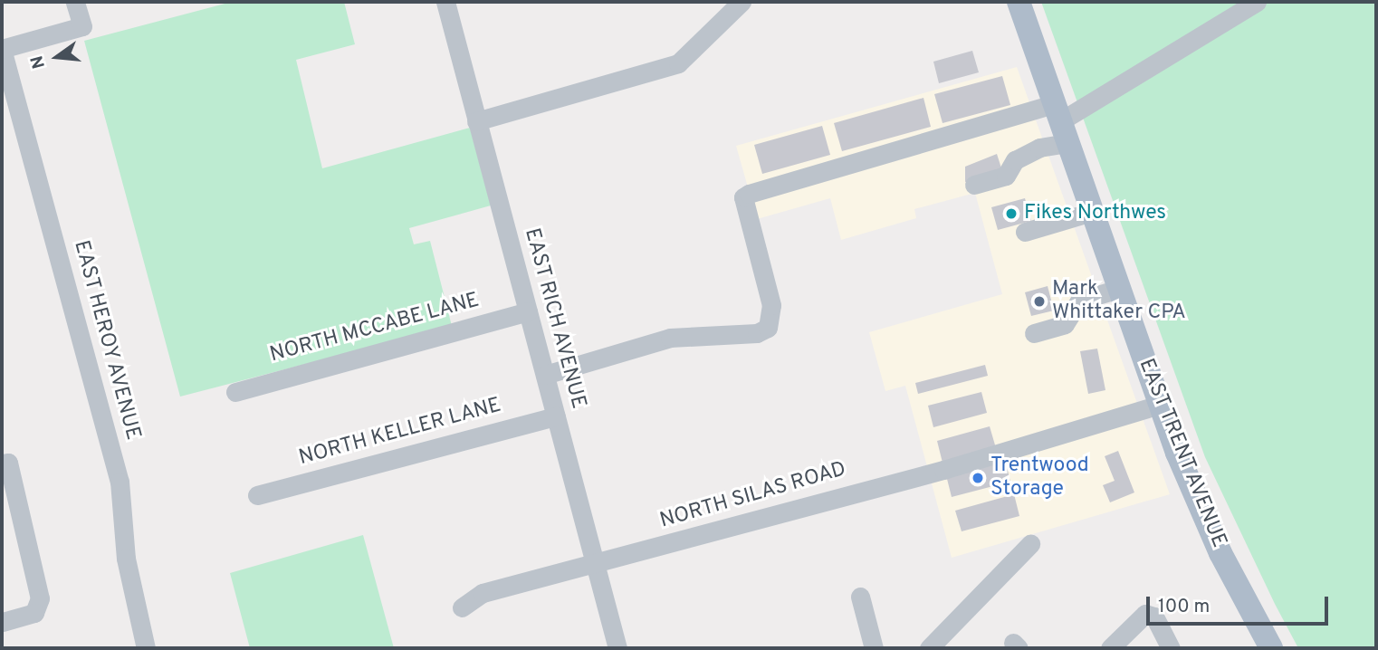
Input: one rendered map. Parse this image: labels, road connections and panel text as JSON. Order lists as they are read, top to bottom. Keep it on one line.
{"streets":{"main road":["EAST TRENT AVENUE"],"street":["EAST RICH AVENUE","NORTH MCCABE LANE","EAST HEROY AVENUE","NORTH KELLER LANE","NORTH SILAS ROAD"]},"crossings":[["EAST RICH AVENUE","NORTH MCCABE LANE"],["EAST RICH AVENUE","NORTH KELLER LANE"],["EAST RICH AVENUE","NORTH SILAS ROAD"],["EAST TRENT AVENUE","NORTH SILAS ROAD"]],"places":["Fikes Northwes","Mark Whittaker CPA","Trentwood Storage"],"scale_bar":"100 m","north":"left"}
